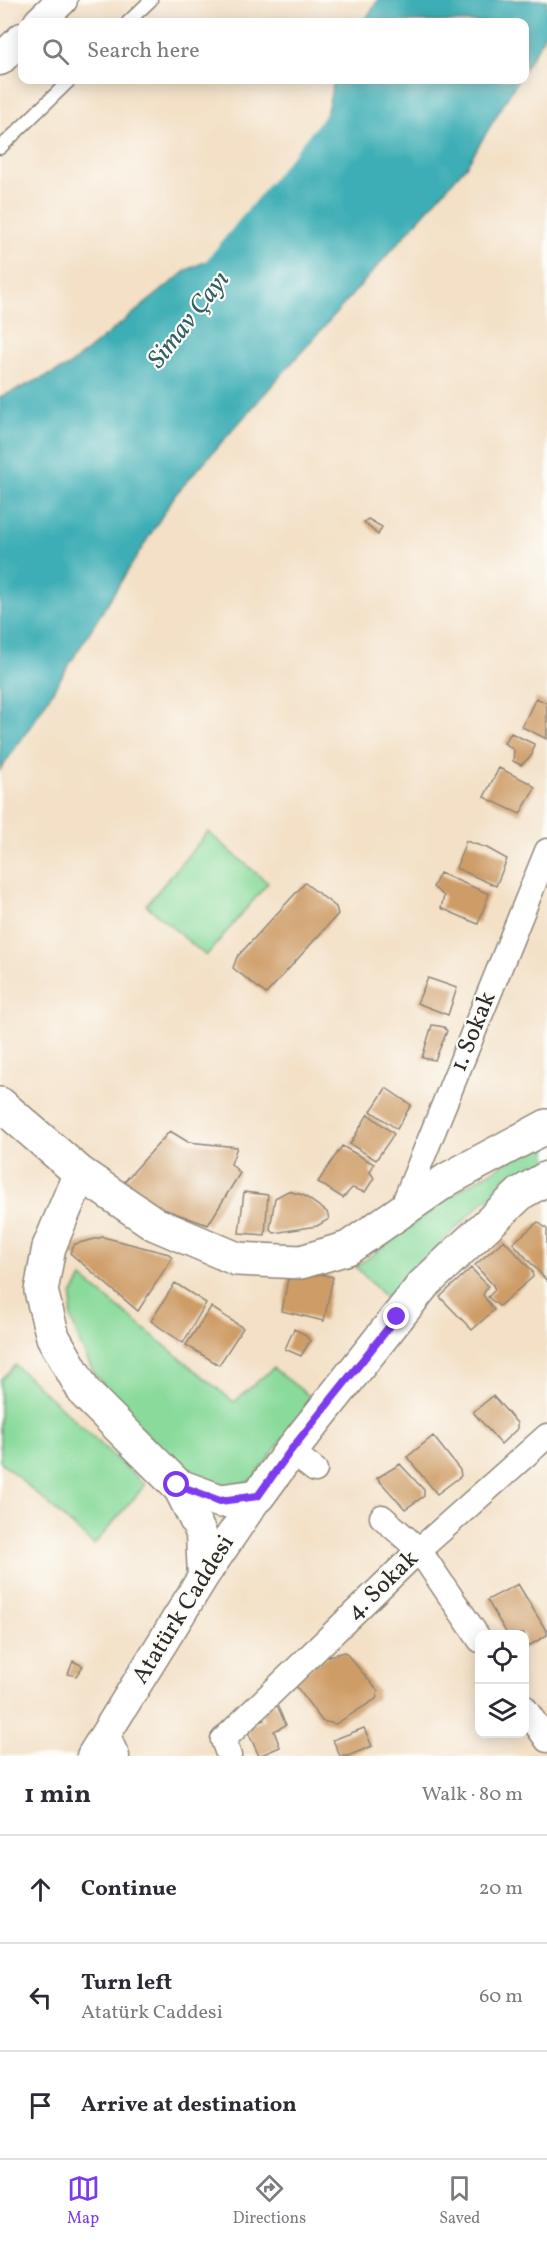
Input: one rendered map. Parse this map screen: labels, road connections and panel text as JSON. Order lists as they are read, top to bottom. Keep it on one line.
{"streets":{"main road":["Atatürk Caddesi"],"street":["1. Sokak","4. Sokak"]},"water":["Simav Çayı"],"page":{"search":"Search here","heading":["1 min","Walk · 80 m"],"list":[["Continue","20 m"],["Turn left","Atatürk Caddesi","60 m"],"Arrive at destination"],"nav":["Map","Directions","Saved"]}}
